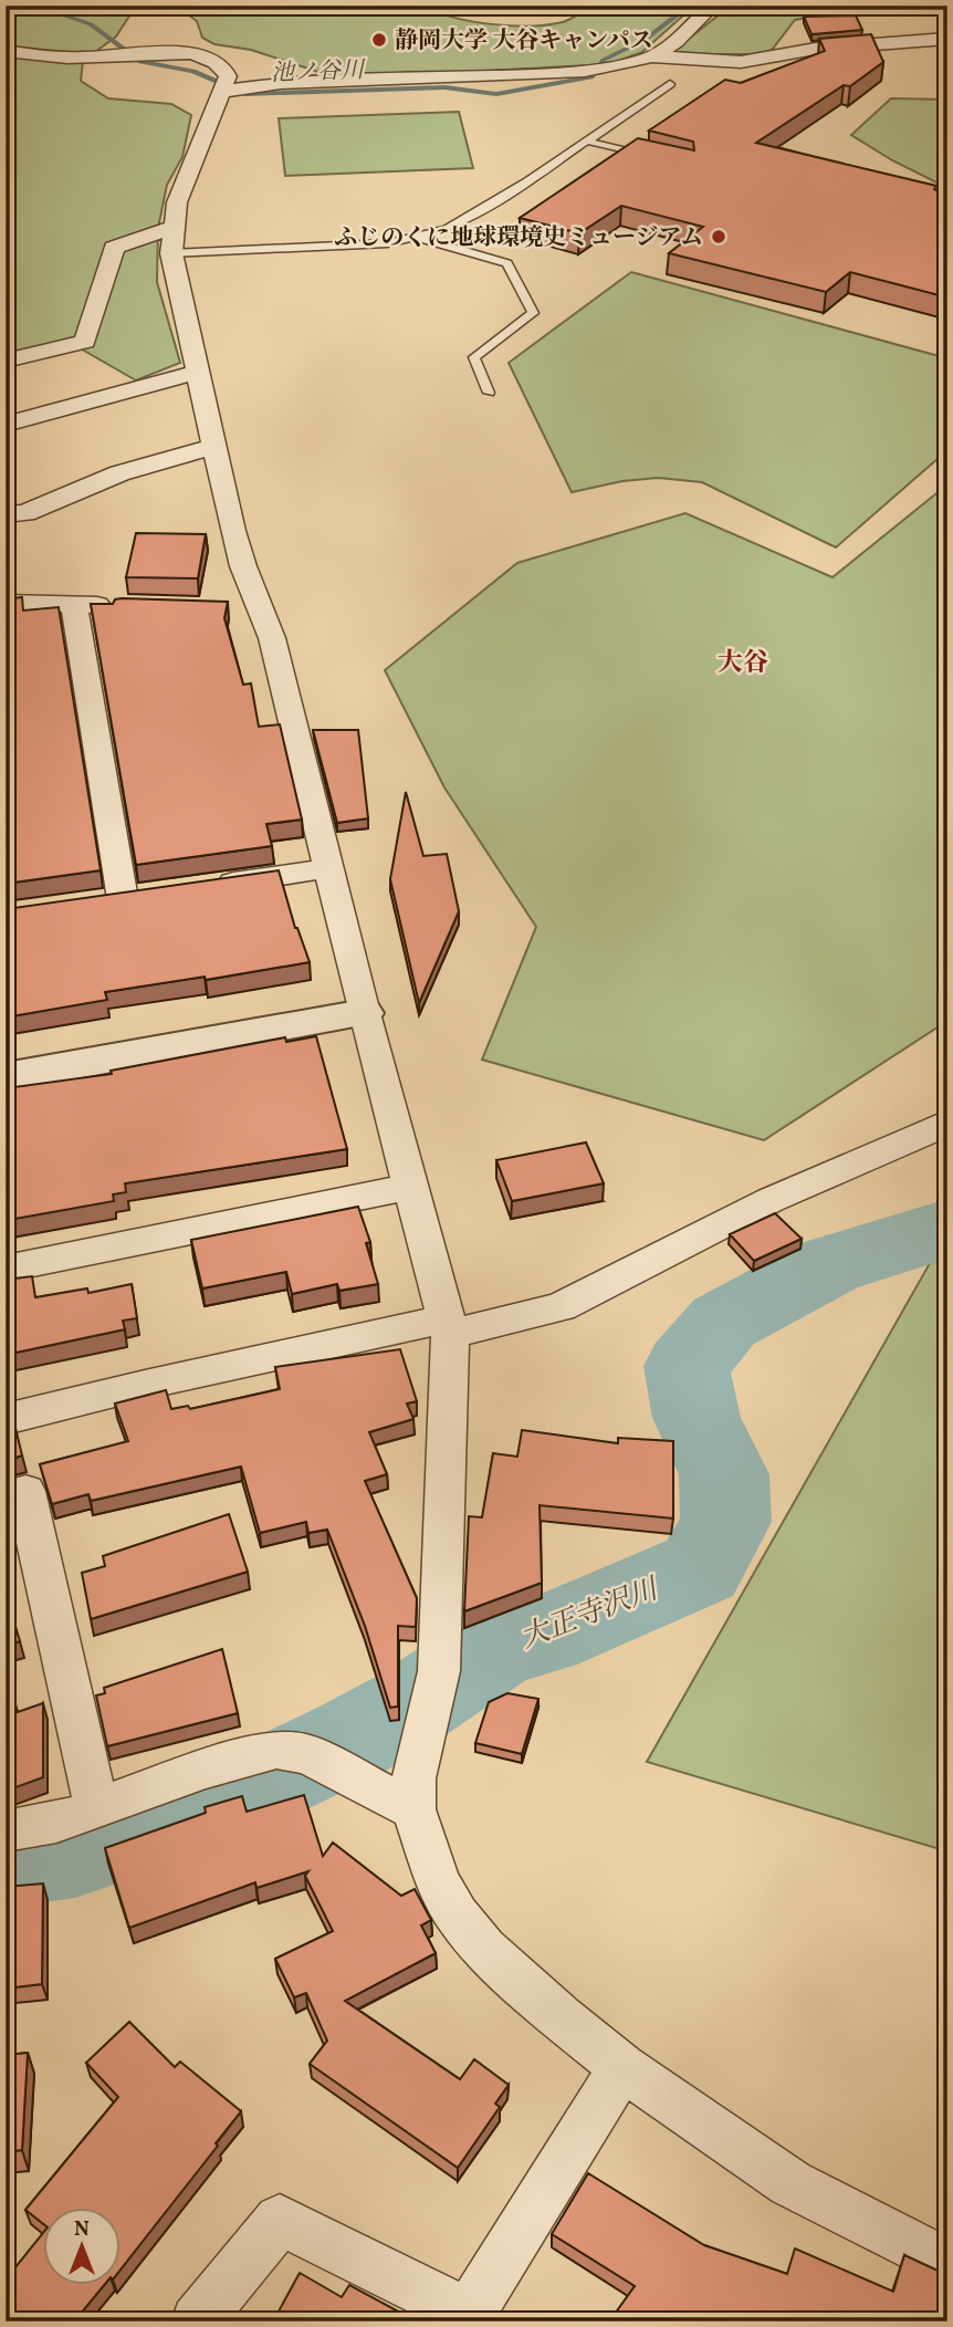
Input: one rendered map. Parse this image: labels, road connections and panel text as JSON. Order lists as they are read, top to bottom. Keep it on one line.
{"districts":["大谷"],"water":["池ノ谷川","大正寺沢川"],"places":["静岡大学 大谷キャンパス","ふじのくに地球環境史ミュージアム"],"north":"top"}
